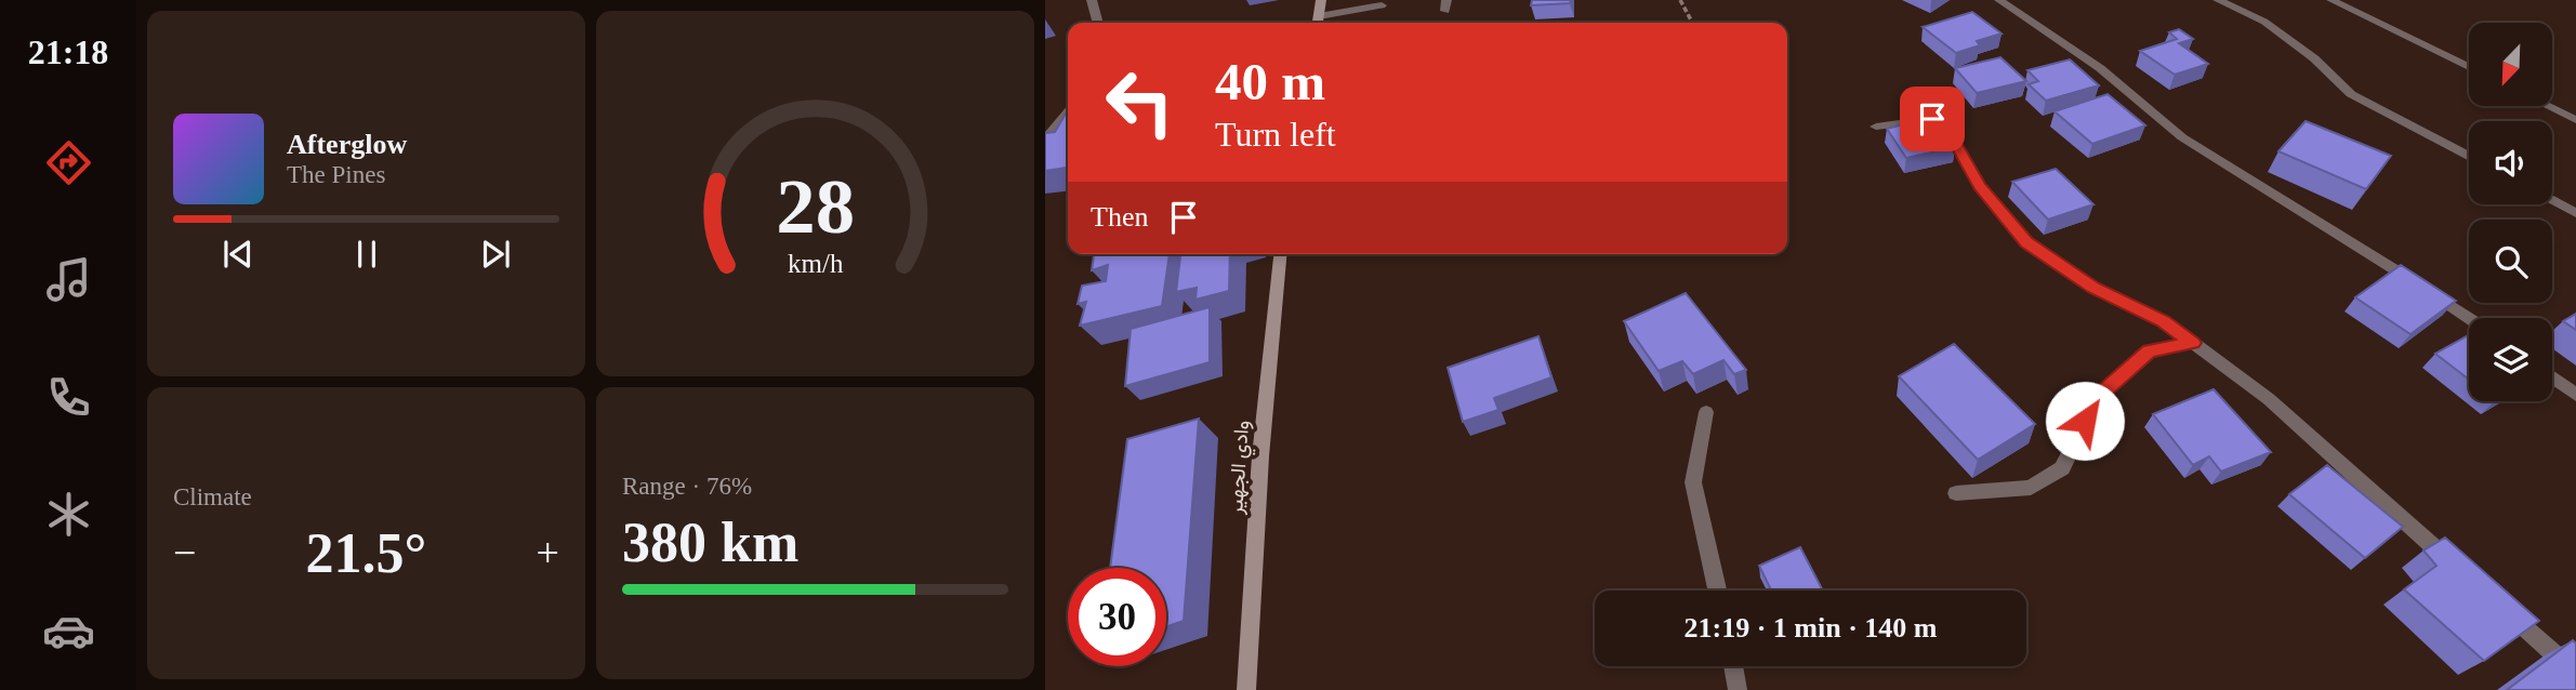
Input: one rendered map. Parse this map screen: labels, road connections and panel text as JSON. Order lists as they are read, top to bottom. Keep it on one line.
{"streets":{"street":["وادي الجهير"]},"north":"bottom left","page":{"tabs":"21:18","turn":["40 m","Turn left"],"song":["Afterglow","The Pines"],"then":"Then","tile":["Climate",["Range · 76%","380 km"]],"heat":["−","21.5°","+"],"limit":"30","trip":"21:19 · 1 min · 140 m","gauge":["28","km/h"]}}
